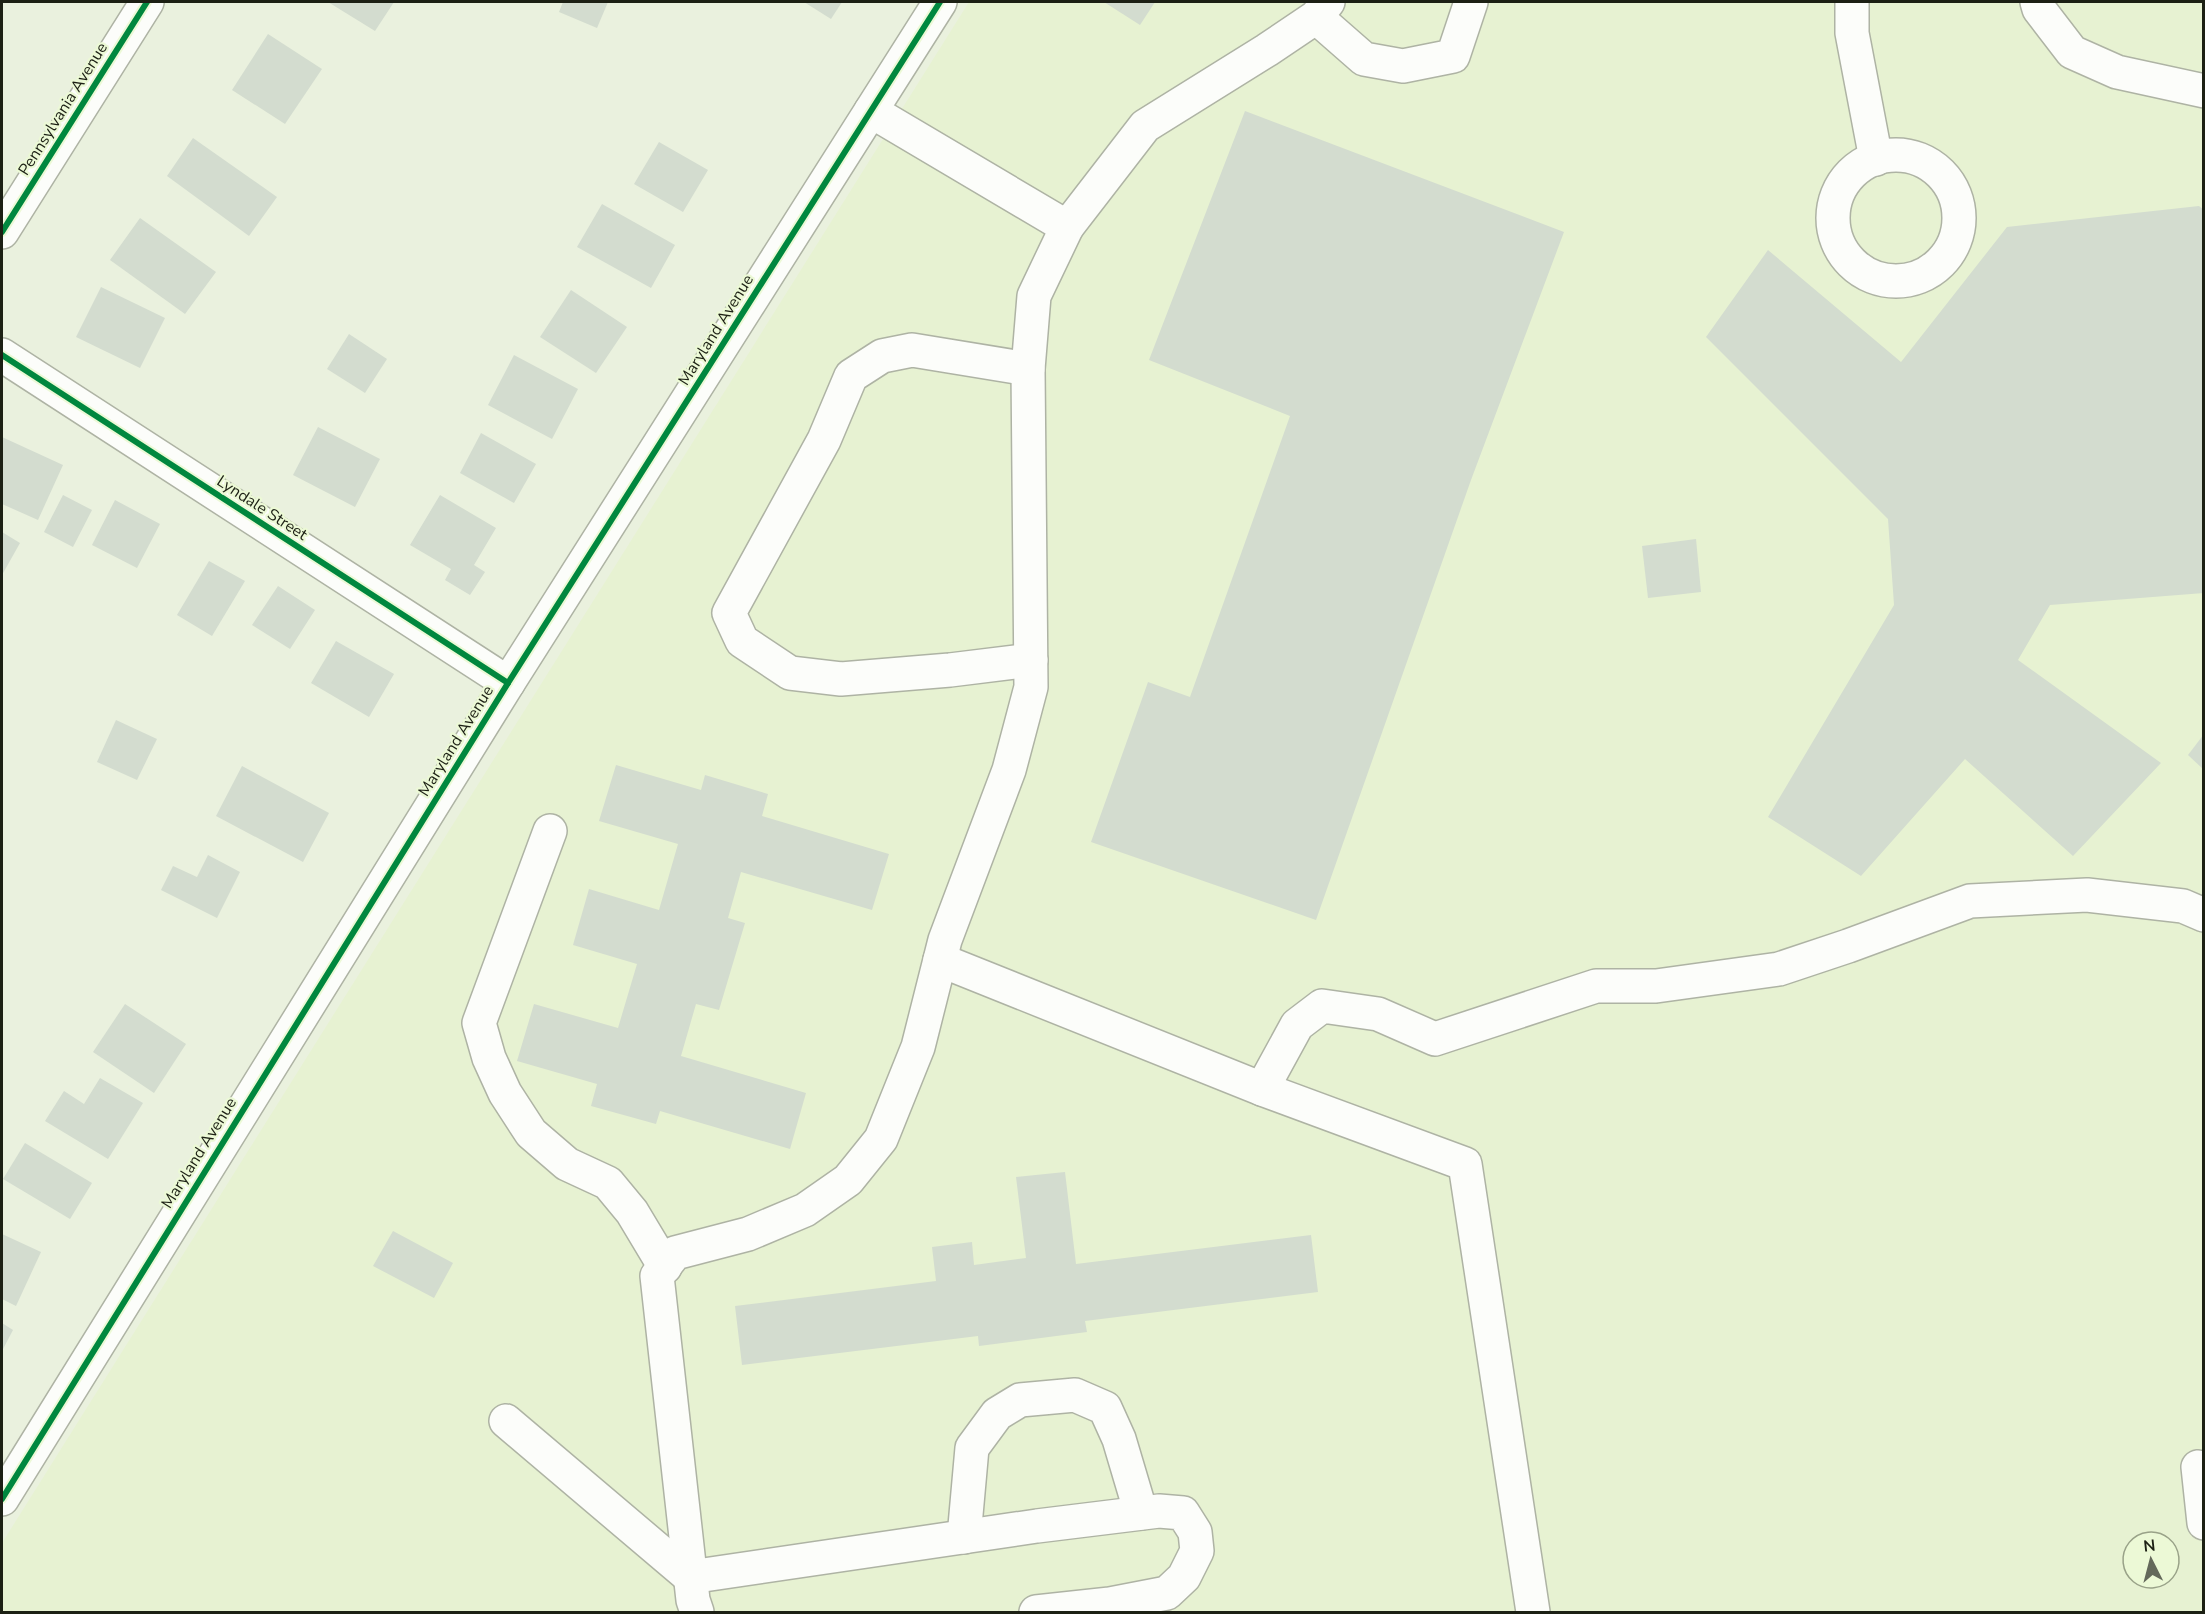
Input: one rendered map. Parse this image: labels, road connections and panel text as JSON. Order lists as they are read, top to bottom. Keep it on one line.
{"streets":{"street":["Pennsylvania Avenue","Maryland Avenue","Lyndale Street"]},"crossings":[["Maryland Avenue","Lyndale Street"]],"north":"top"}
